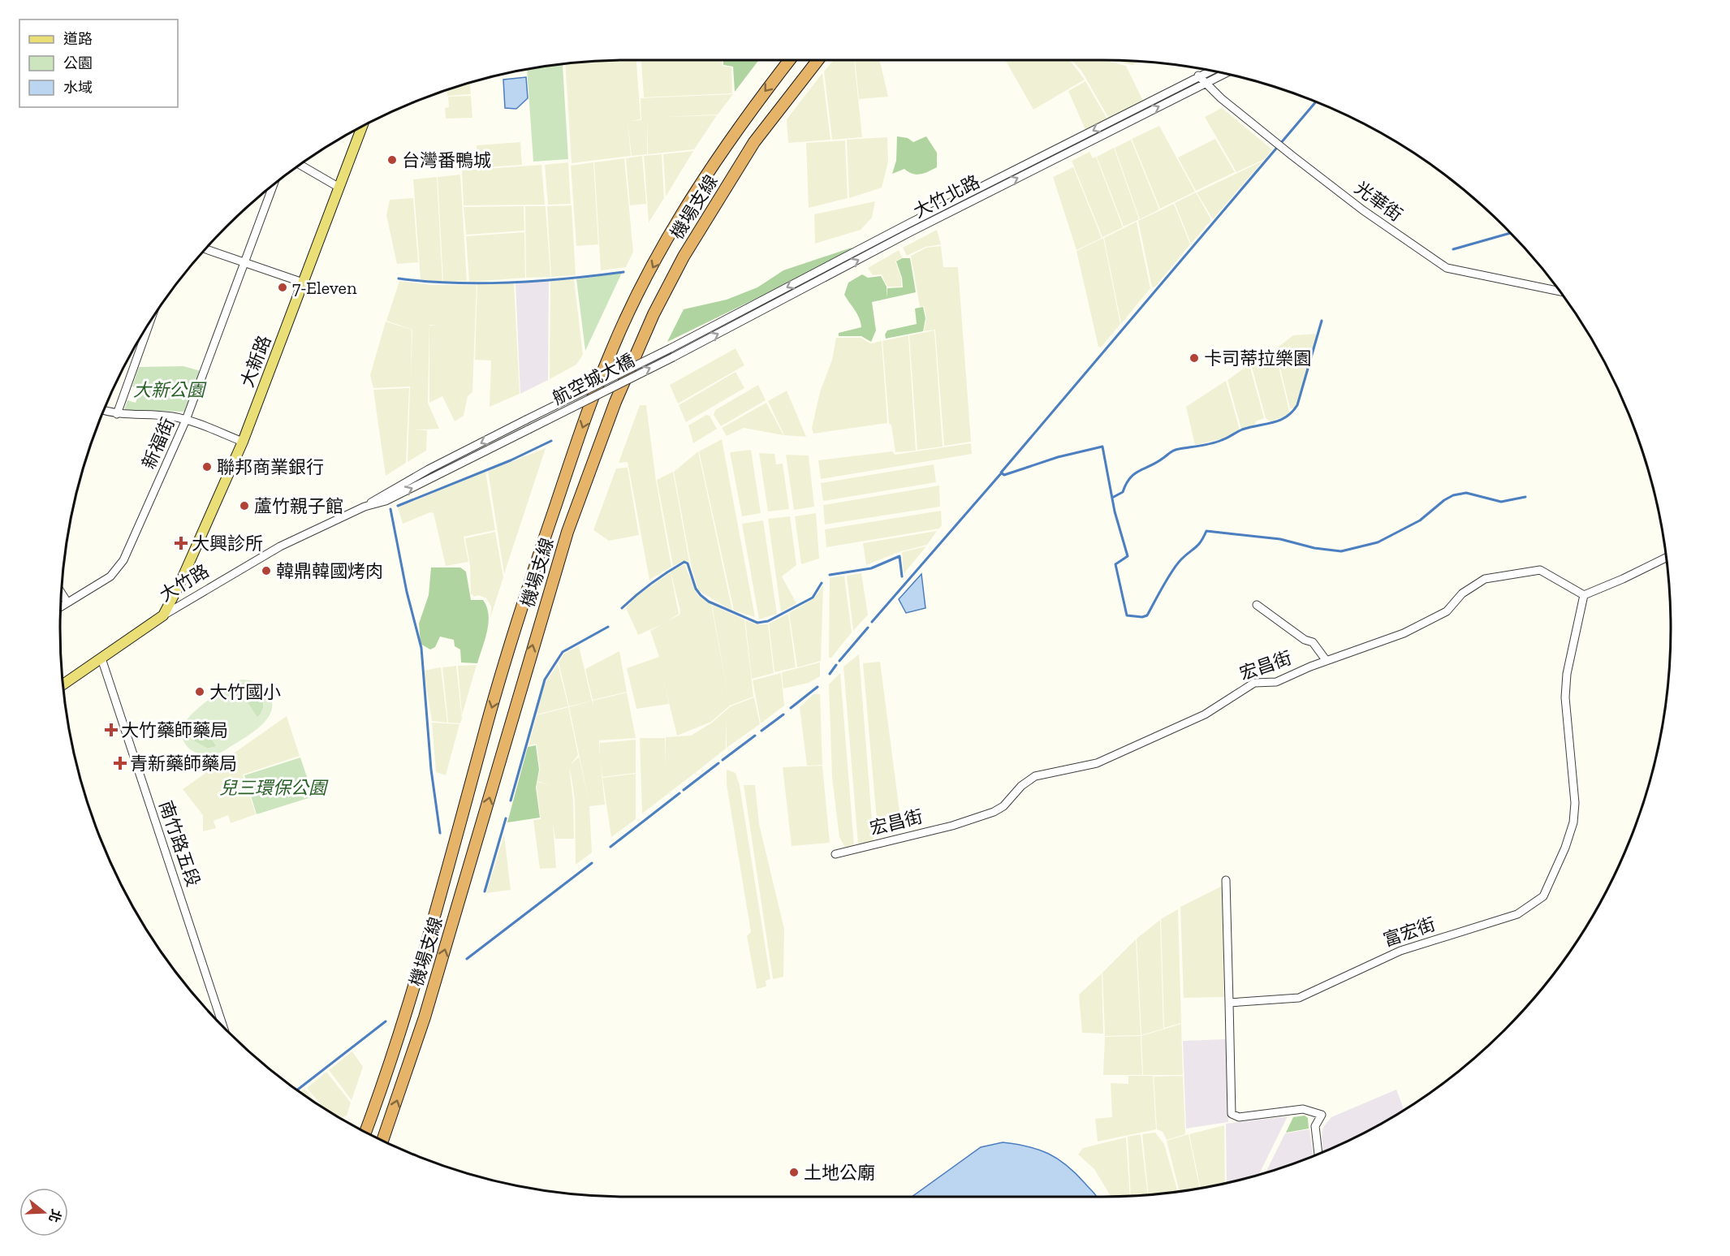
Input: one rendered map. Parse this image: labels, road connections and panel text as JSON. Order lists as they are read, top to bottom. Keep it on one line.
{"streets":{"highway":["機場支線"],"main road":["大新路","大竹路"],"street":["大竹北路","光華街","航空城大橋","新福街","宏昌街","南竹路五段","富宏街"]},"crossings":[["大竹北路","光華街"],["大竹北路","航空城大橋"],["大新路","大竹路"],["航空城大橋","大竹路"],["大竹路","南竹路五段"],["宏昌街","富宏街"]],"parks":["大新公園","兒三環保公園"],"places":{"other":["台灣番鴨城","7-Eleven","卡司蒂拉樂園","聯邦商業銀行","蘆竹親子館","韓鼎韓國烤肉","大竹國小","土地公廟"],"health":["大興診所","大竹藥師藥局","青新藥師藥局"]},"legend":["道路","公園","水域"],"north":"right"}
